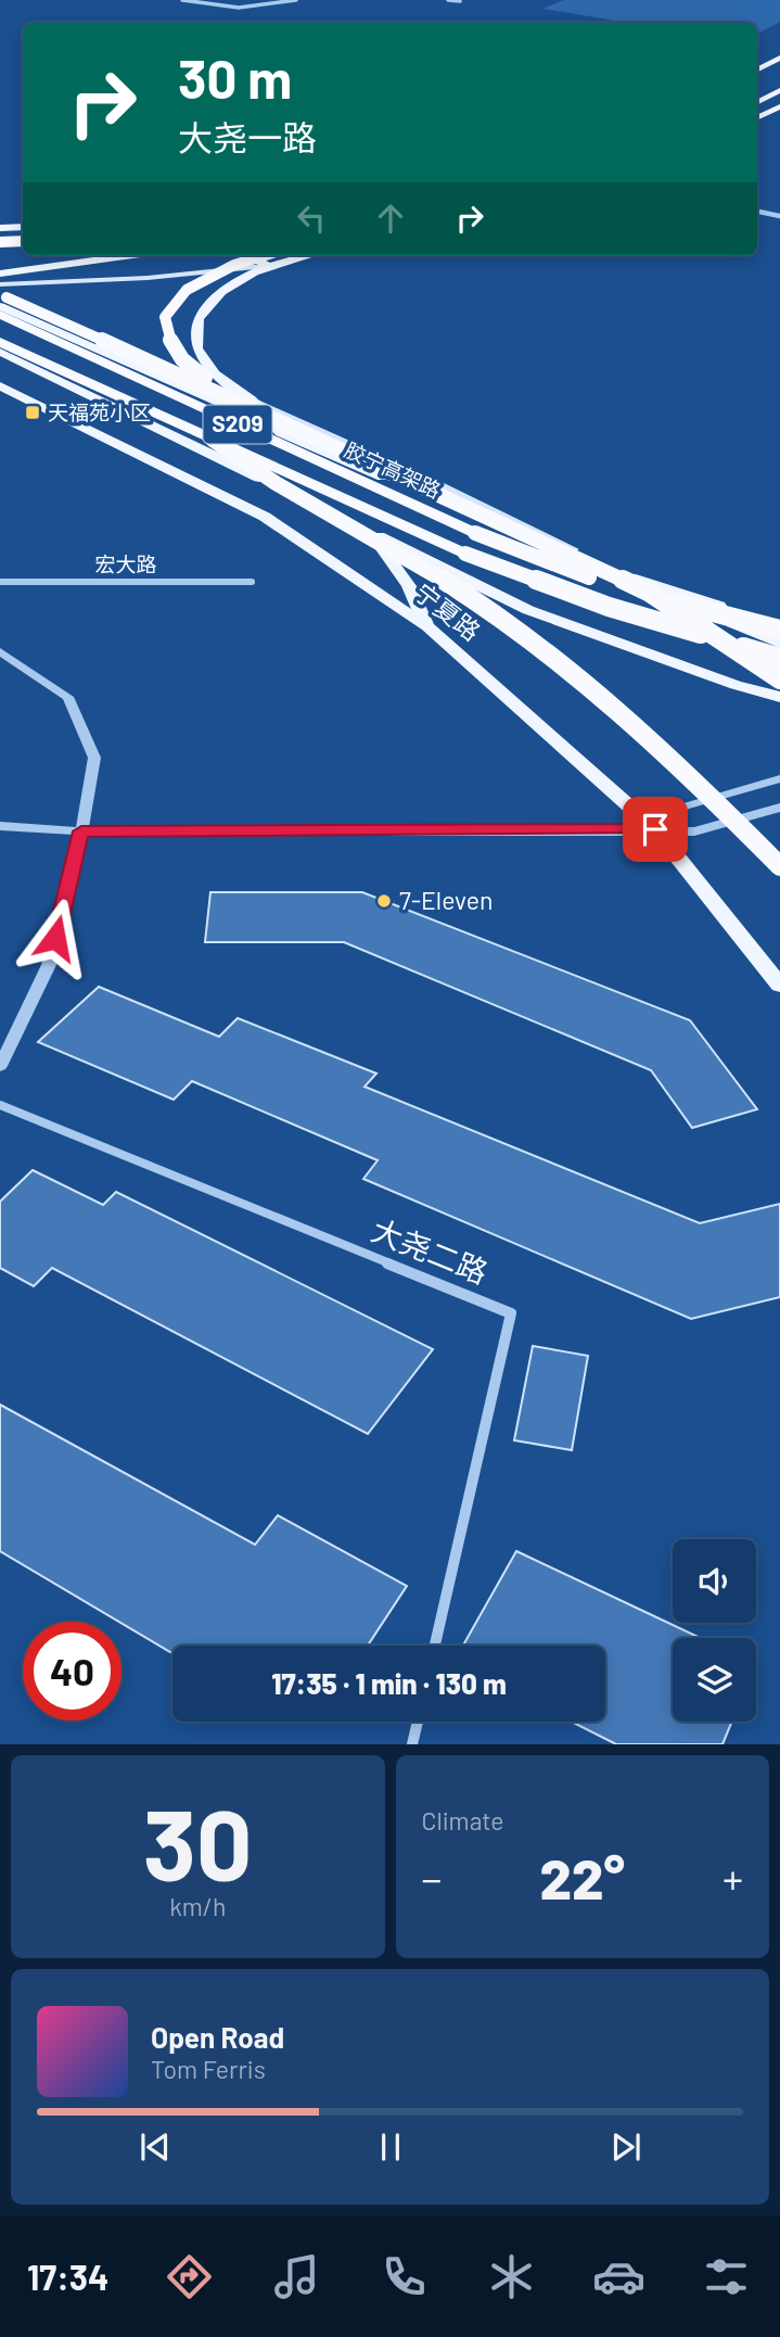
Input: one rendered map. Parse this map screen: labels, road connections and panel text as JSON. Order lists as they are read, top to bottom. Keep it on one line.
{"streets":{"highway":["S209","胶宁高架路"],"main road":["宁夏路"],"street":["宏大路","大尧二路"]},"places":{"transit":["天福苑小区"],"other":["7-Eleven"]},"page":{"turn":["30 m","大尧一路"],"limit":"40","trip":"17:35 · 1 min · 130 m","tile":[["30","km/h"],"Climate"],"heat":["−","22°","+"],"song":["Open Road","Tom Ferris"],"tabs":"17:34"}}
